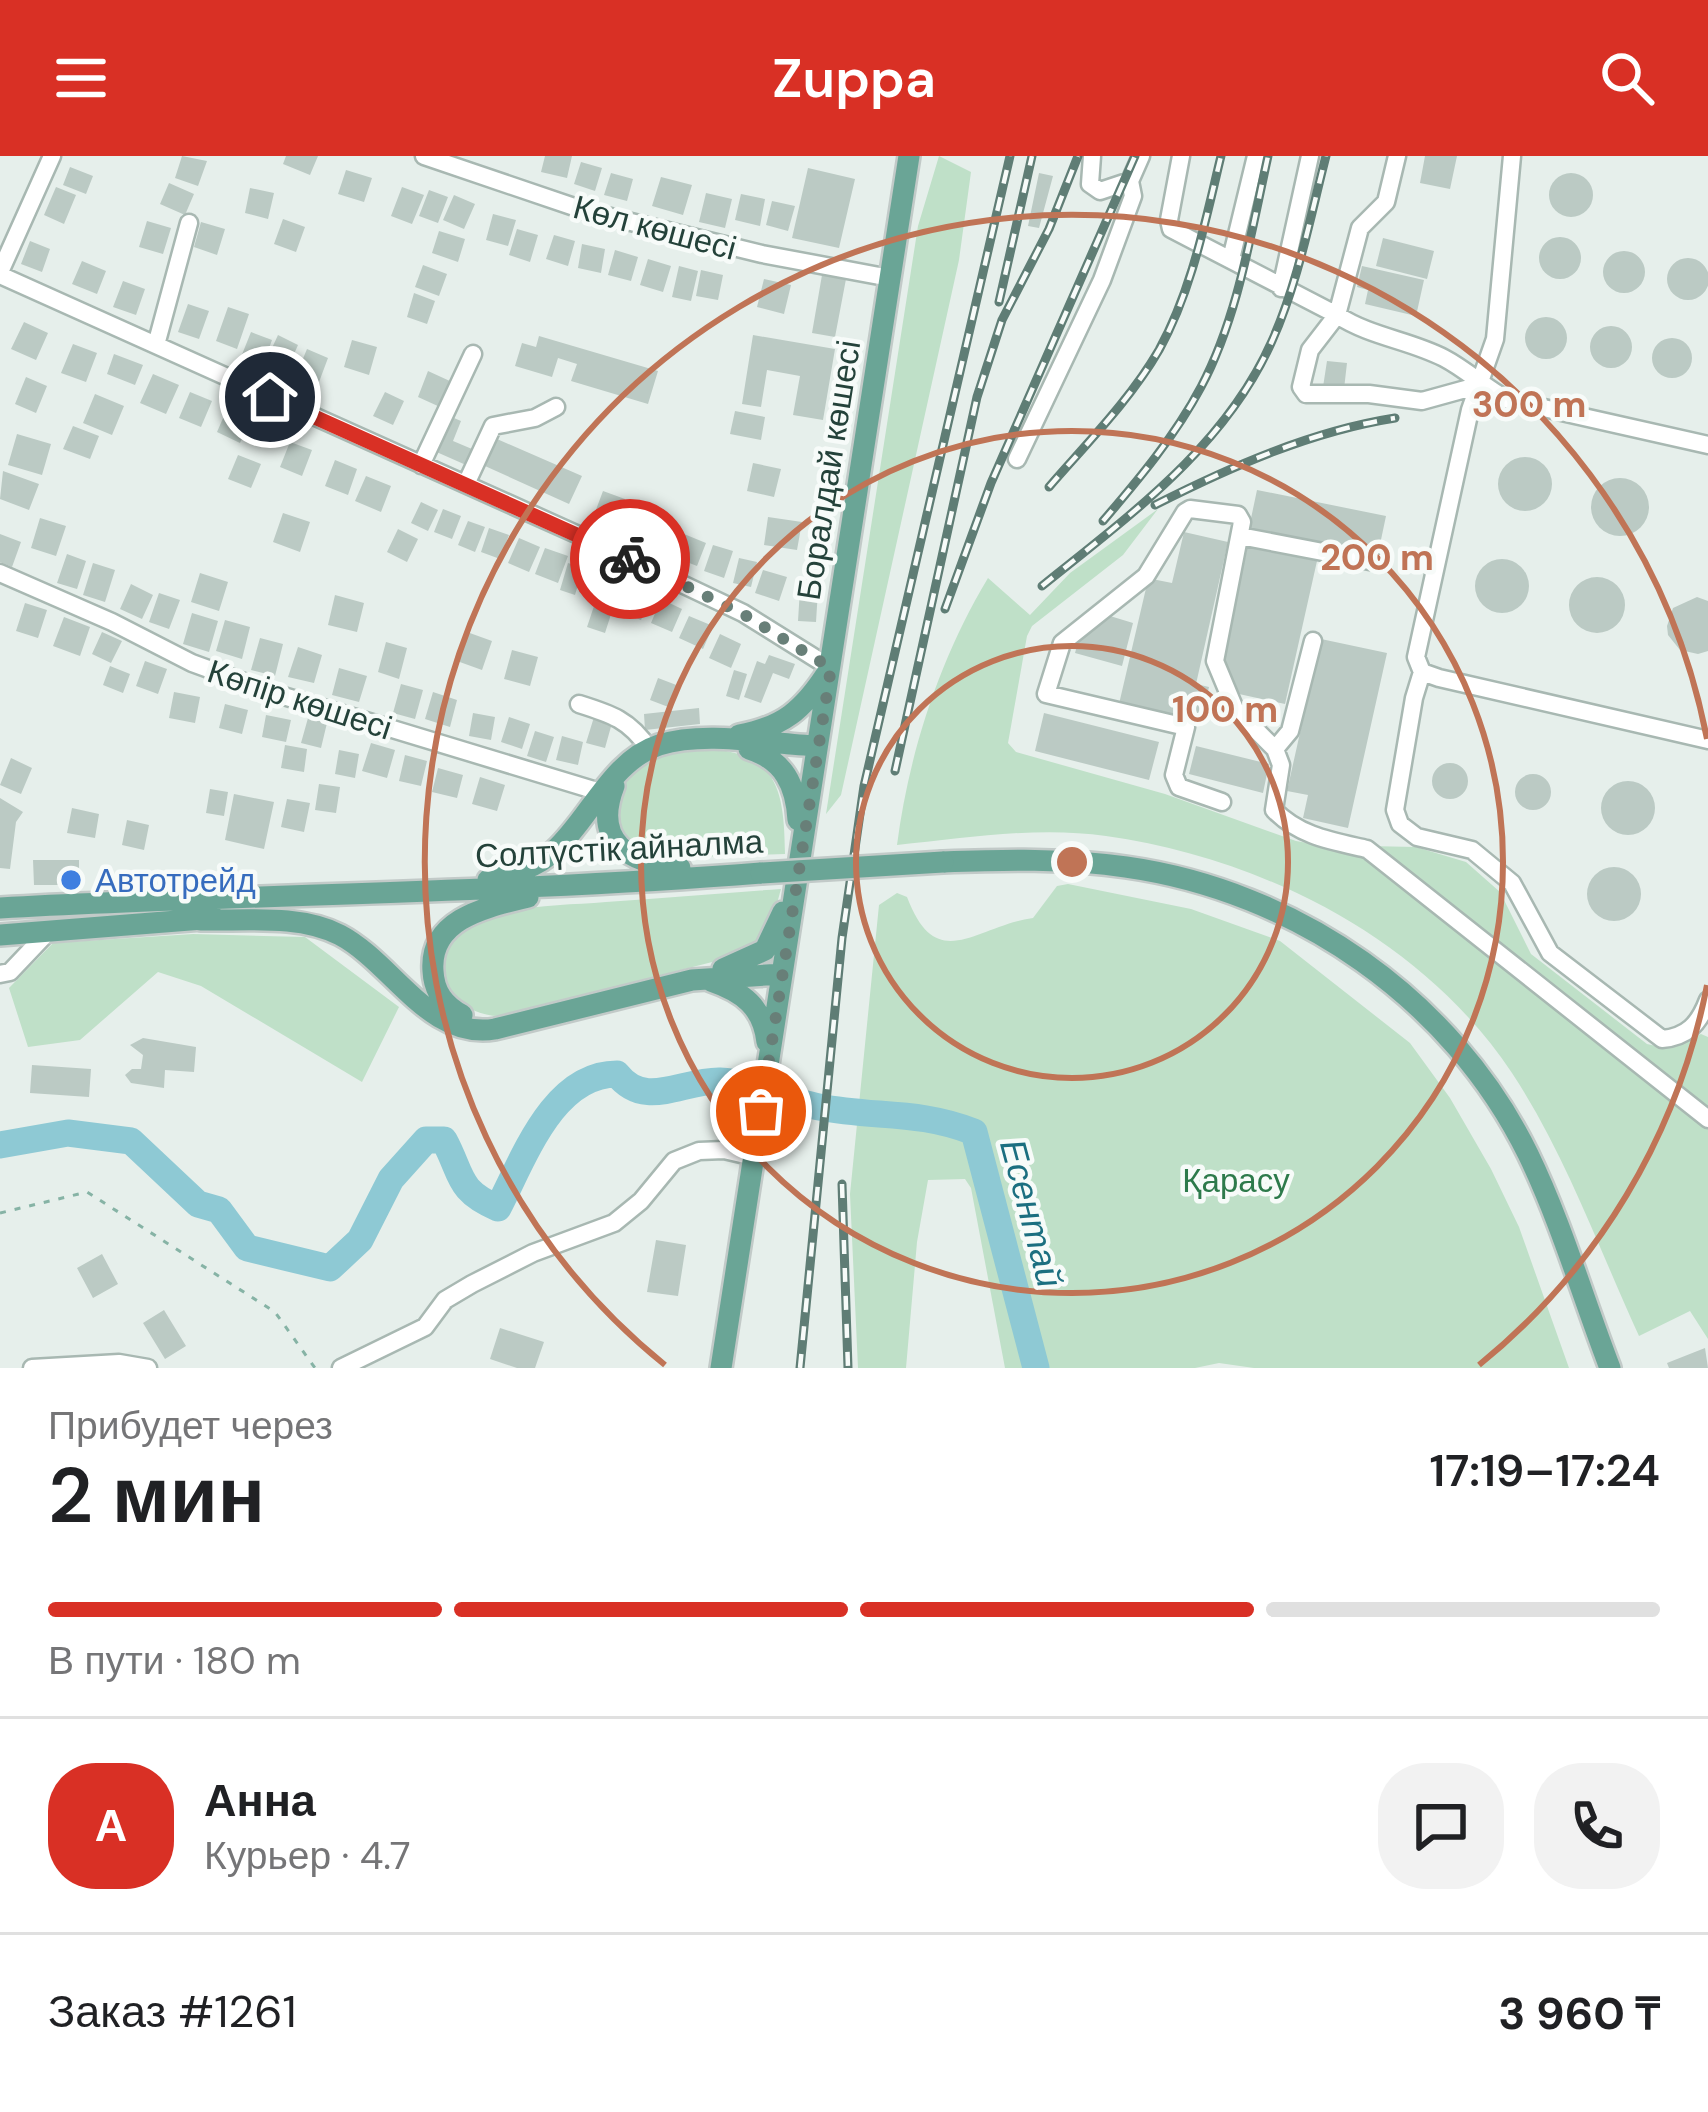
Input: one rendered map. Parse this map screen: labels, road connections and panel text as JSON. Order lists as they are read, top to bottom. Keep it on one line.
{"streets":{"main road":["Боралдай көшесі","Солтүстік айналма"],"street":["Көл көшесі","Көпір көшесі"]},"crossings":[["Көл көшесі","Боралдай көшесі"]],"water":["Есентай"],"parks":["Қарасу"],"places":["Автотрейд"],"page":{"header":"Zuppa","heading":["2 мин","Прибудет через","17:19–17:24"],"panel":["Анна","Курьер · 4.7","Заказ #1261","3 960 ₸"],"bar":"В пути · 180 m","round":"А"},"rings":["300 m","200 m","100 m"]}
